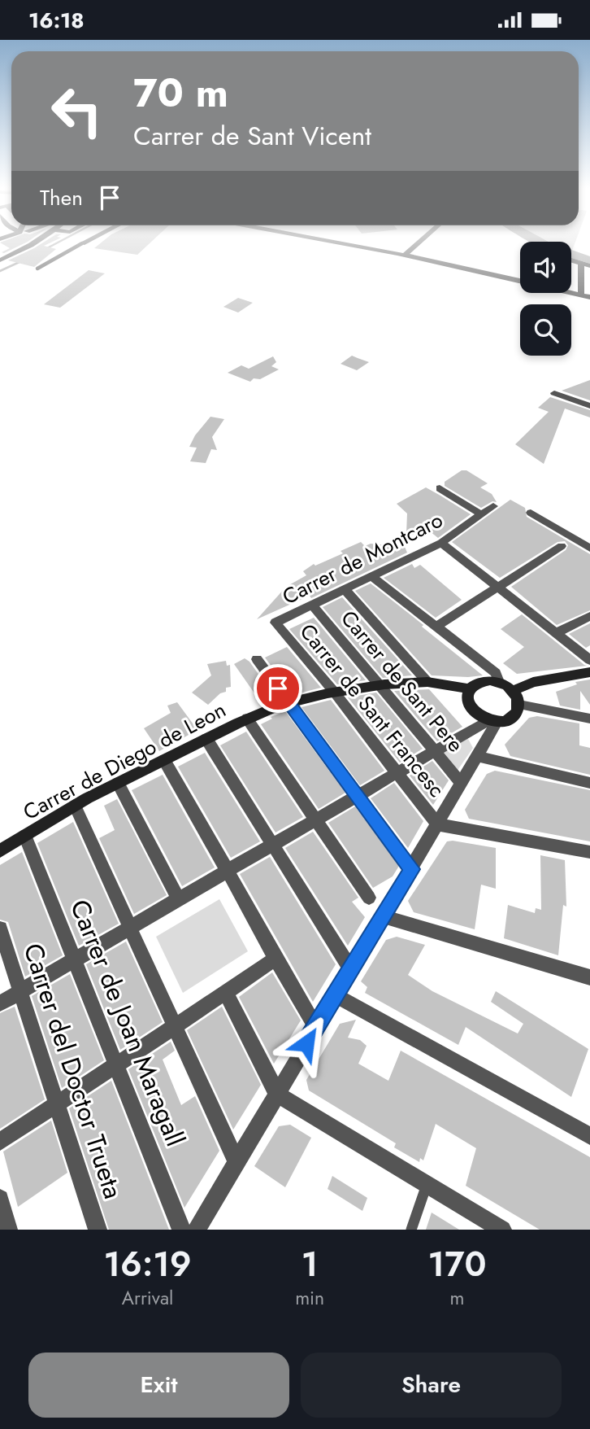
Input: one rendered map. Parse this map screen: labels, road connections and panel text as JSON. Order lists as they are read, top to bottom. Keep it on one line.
{"streets":{"street":["Carrer de Montcaro","Carrer de Sant Pere","Carrer de Sant Francesc","Carrer de Diego de Leon","Carrer de Joan Maragall","Carrer del Doctor Trueta"]},"crossings":[["Carrer de Montcaro","Carrer de Sant Pere"],["Carrer de Montcaro","Carrer de Sant Francesc"],["Carrer de Sant Pere","Carrer de Diego de Leon"],["Carrer de Sant Francesc","Carrer de Diego de Leon"],["Carrer de Diego de Leon","Carrer de Joan Maragall"]],"page":{"status":"16:18","turn":["70 m","Carrer de Sant Vicent"],"then":"Then","eta":["16:19","Arrival","1","min","170","m"],"buttons":["Exit","Share"]}}
